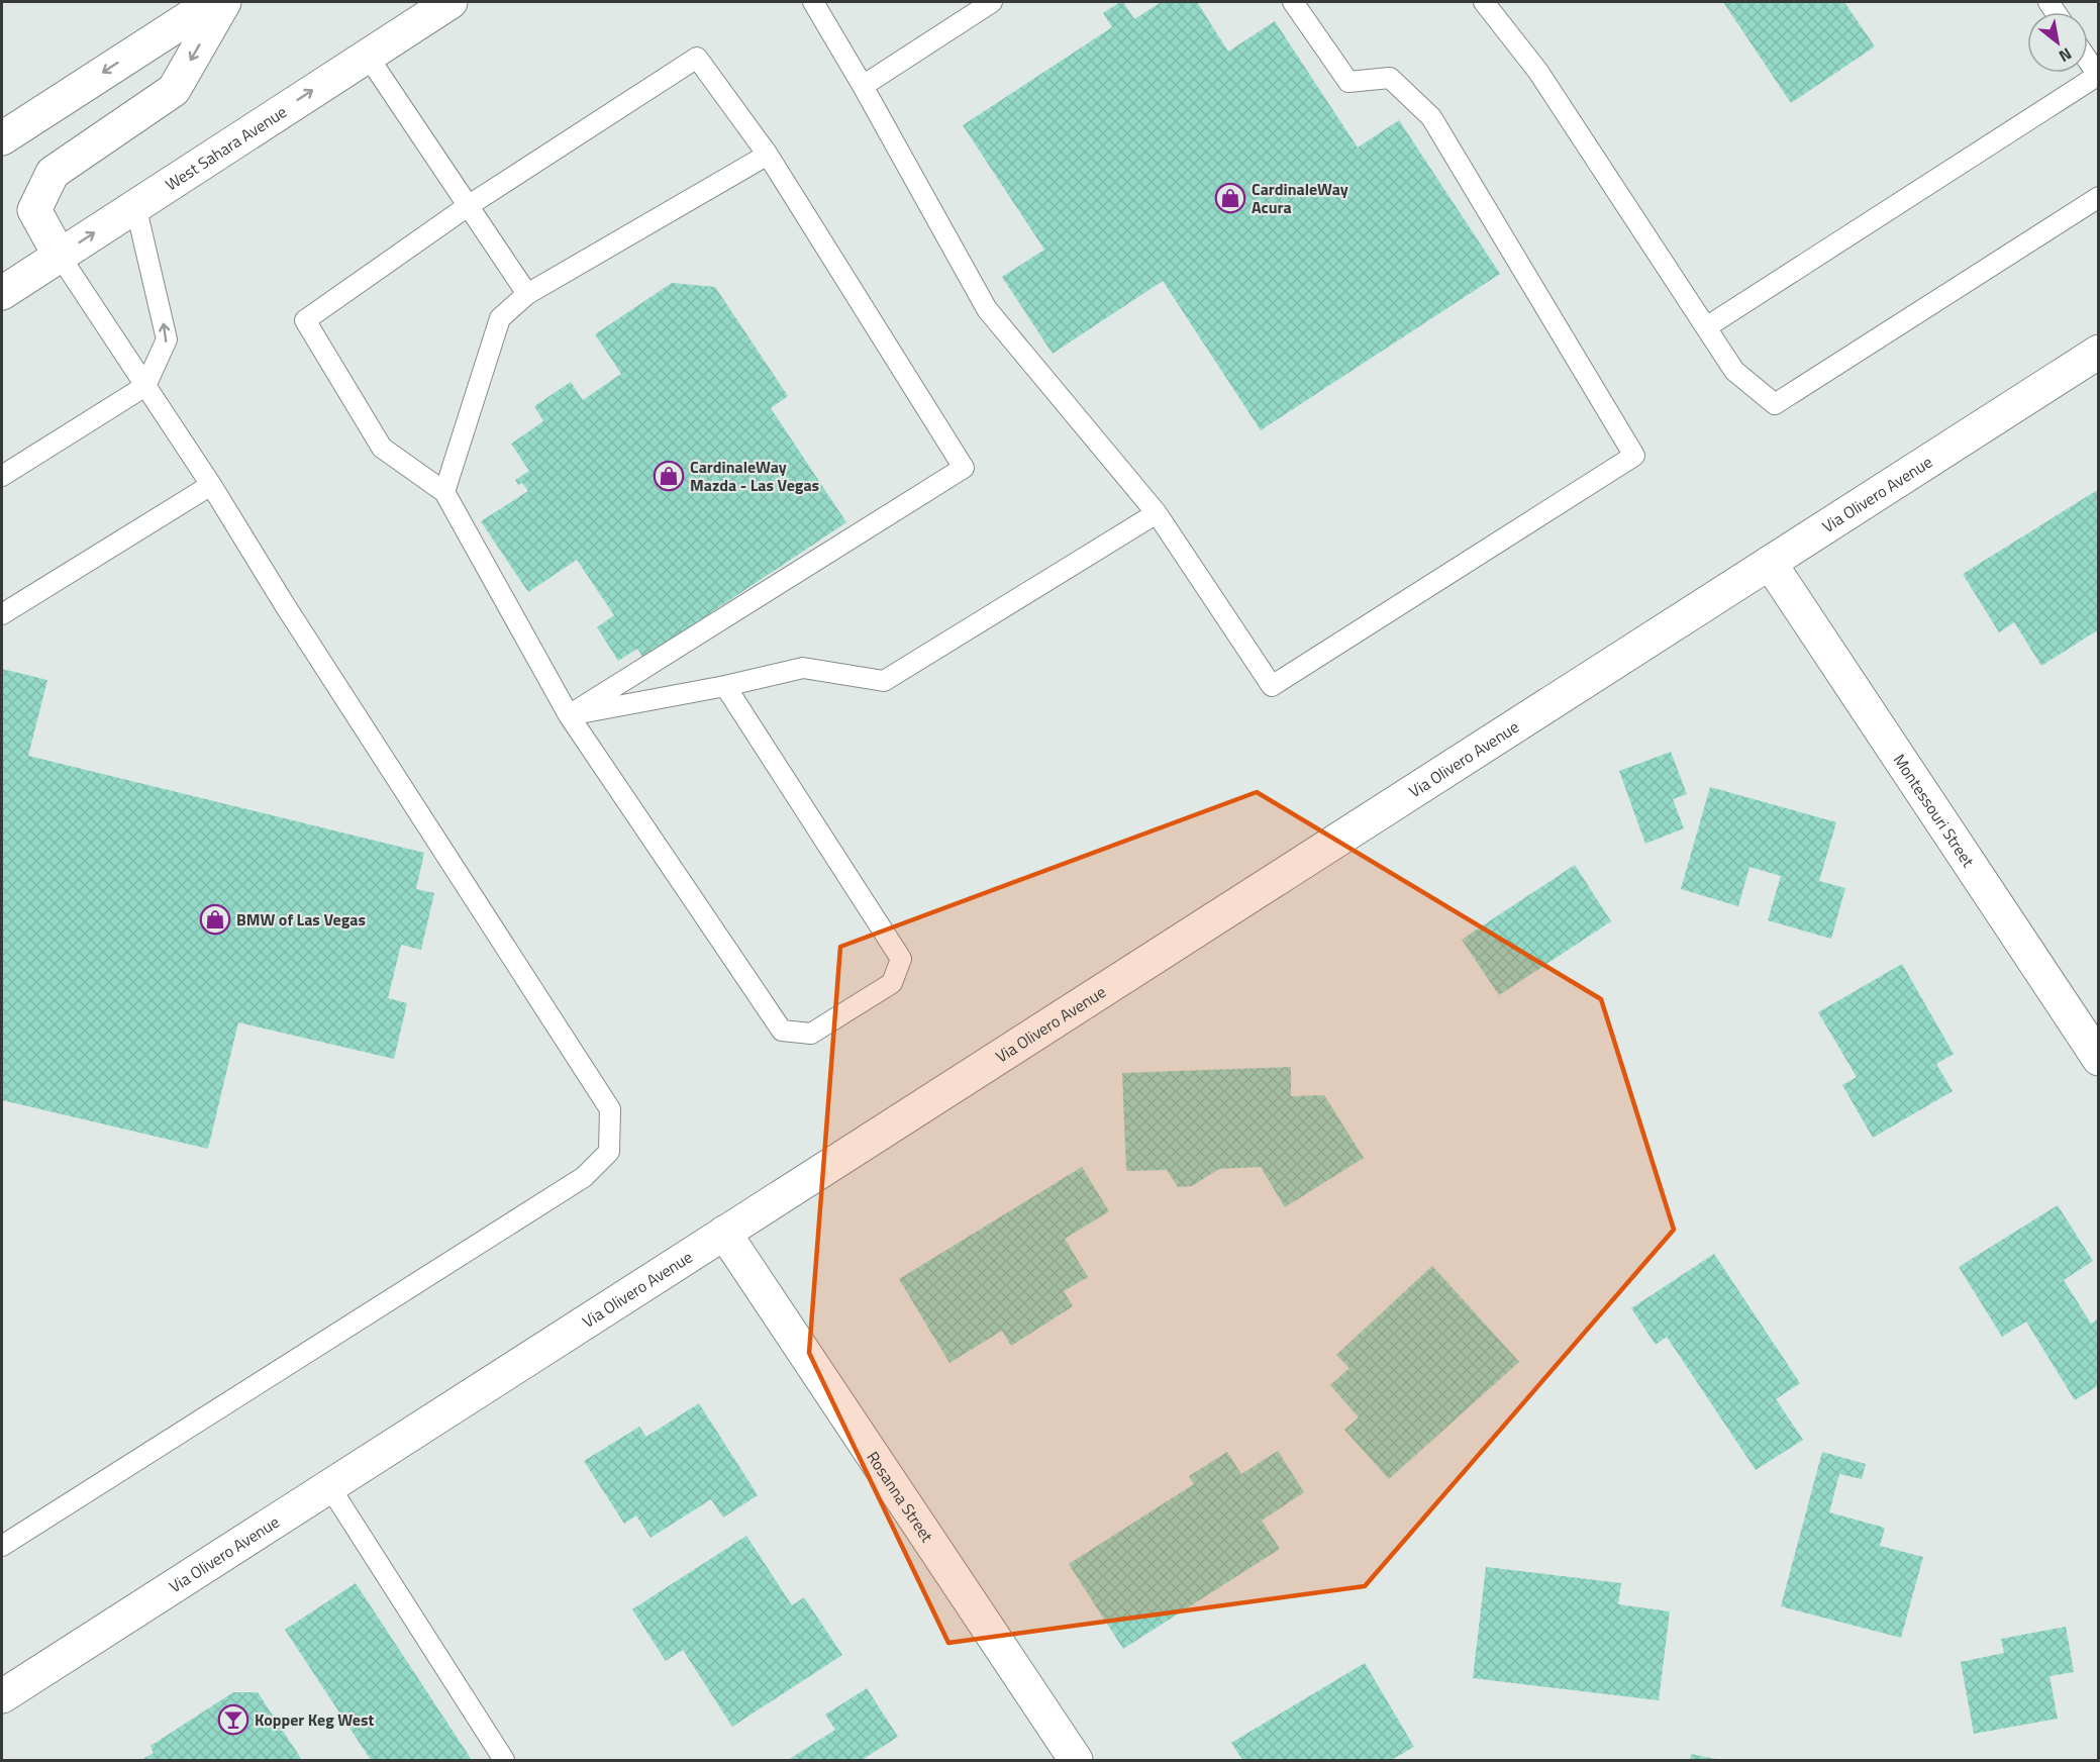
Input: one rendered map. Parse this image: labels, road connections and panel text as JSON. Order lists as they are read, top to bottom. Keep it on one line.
{"streets":{"street":["West Sahara Avenue","Via Olivero Avenue","Montessouri Street","Rosanna Street"]},"crossings":[["Via Olivero Avenue","Montessouri Street"],["Via Olivero Avenue","Rosanna Street"]],"places":{"shop":["CardinaleWay Acura","CardinaleWay Mazda - Las Vegas","BMW of Las Vegas"],"bar":["Kopper Keg West"]},"north":"bottom right"}
